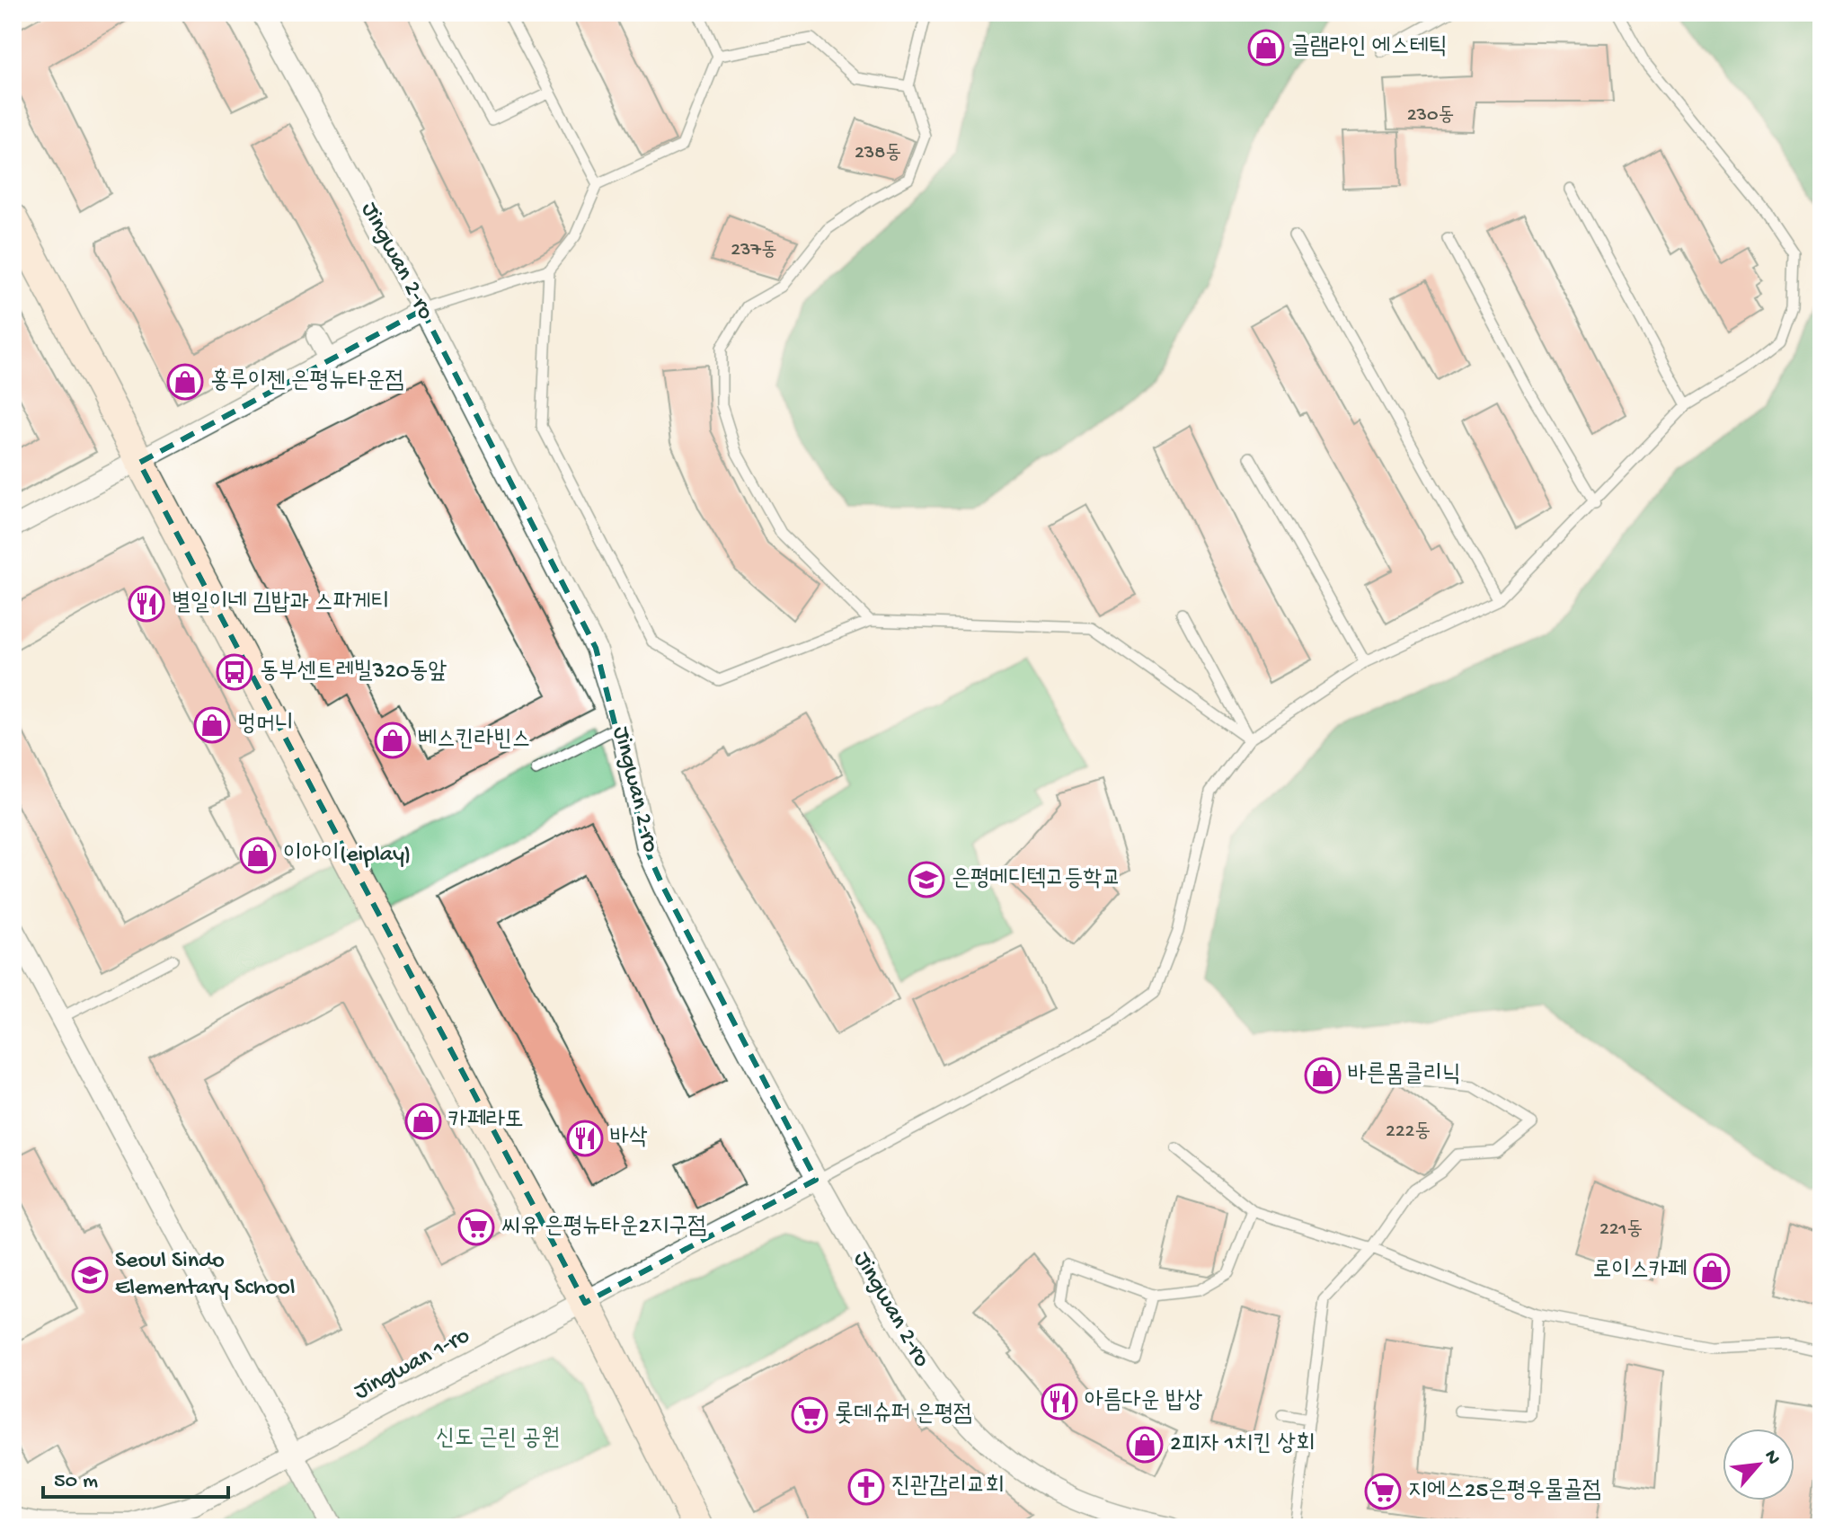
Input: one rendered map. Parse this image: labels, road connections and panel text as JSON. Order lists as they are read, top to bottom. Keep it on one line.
{"streets":{"street":["Jingwan 2-ro","Jingwan 1-ro"]},"crossings":[["Jingwan 2-ro","Jingwan 1-ro"]],"parks":["신도 근린 공원"],"places":{"shop":["글램라인 에스테틱","홍루이젠 은평뉴타운점","멍머니","베스킨라빈스","이아이(eiplay)","바른몸클리닉","카페라또","로이스카페","2피자 1치킨 상회"],"restaurant":["별일이네 김밥과 스파게티","바삭","아름다운 밥상"],"bus stop":["동부센트레빌320동앞"],"school or university":["은평메디텍고등학교","Seoul Sindo Elementary School"],"supermarket":["씨유 은평뉴타운2지구점","롯데슈퍼 은평점","지에스25은평우물골점"],"church":["진관감리교회"]},"house_numbers":["230동","238동","237동","222동","221동"],"scale_bar":"50 m","north":"top right"}
